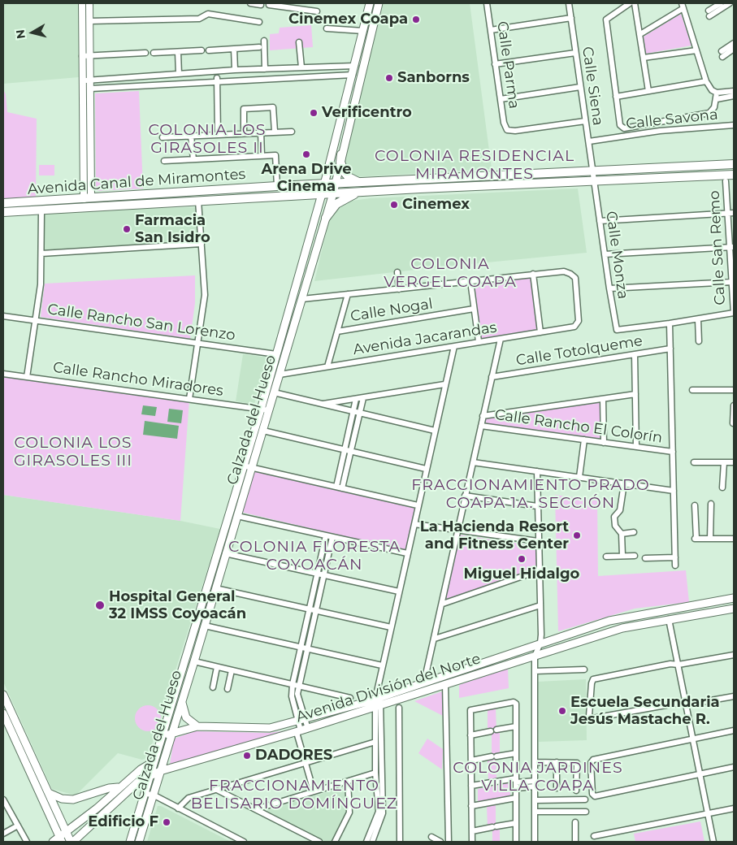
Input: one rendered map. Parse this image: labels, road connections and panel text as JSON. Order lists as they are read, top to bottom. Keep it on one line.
{"streets":{"main road":["Avenida Canal de Miramontes","Calzada del Hueso","Avenida División del Norte"],"street":["Calle Parma","Calle Siena","Calle Savona","Calle San Remo","Calle Monza","Calle Nogal","Calle Rancho San Lorenzo","Avenida Jacarandas","Calle Totolqueme","Calle Rancho Miradores","Calle Rancho El Colorín"]},"crossings":[["Calle Parma","Calle Siena"],["Calle Siena","Calle Savona"],["Calle Siena","Avenida Canal de Miramontes"],["Calle Siena","Calle Monza"],["Avenida Canal de Miramontes","Calle Monza"],["Avenida Canal de Miramontes","Calzada del Hueso"],["Calle Rancho San Lorenzo","Calzada del Hueso"],["Avenida Jacarandas","Calzada del Hueso"],["Calle Rancho Miradores","Calzada del Hueso"],["Calzada del Hueso","Avenida División del Norte"]],"districts":["COLONIA LOS GIRASOLES II","COLONIA RESIDENCIAL MIRAMONTES","COLONIA VERGEL COAPA","COLONIA LOS GIRASOLES III","FRACCIONAMIENTO PRADO COAPA 1A. SECCIÓN","COLONIA FLORESTA COYOACÁN","COLONIA JARDINES VILLA COAPA","FRACCIONAMIENTO BELISARIO DOMÍNGUEZ"],"places":["Cinemex Coapa","Sanborns","Verificentro","Arena Drive Cinema","Cinemex","Farmacia San Isidro","La Hacienda Resort and Fitness Center","Miguel Hidalgo","Hospital General 32 IMSS Coyoacán","Escuela Secundaria Jesús Mastache R.","DADORES","Edificio F"],"north":"left"}
